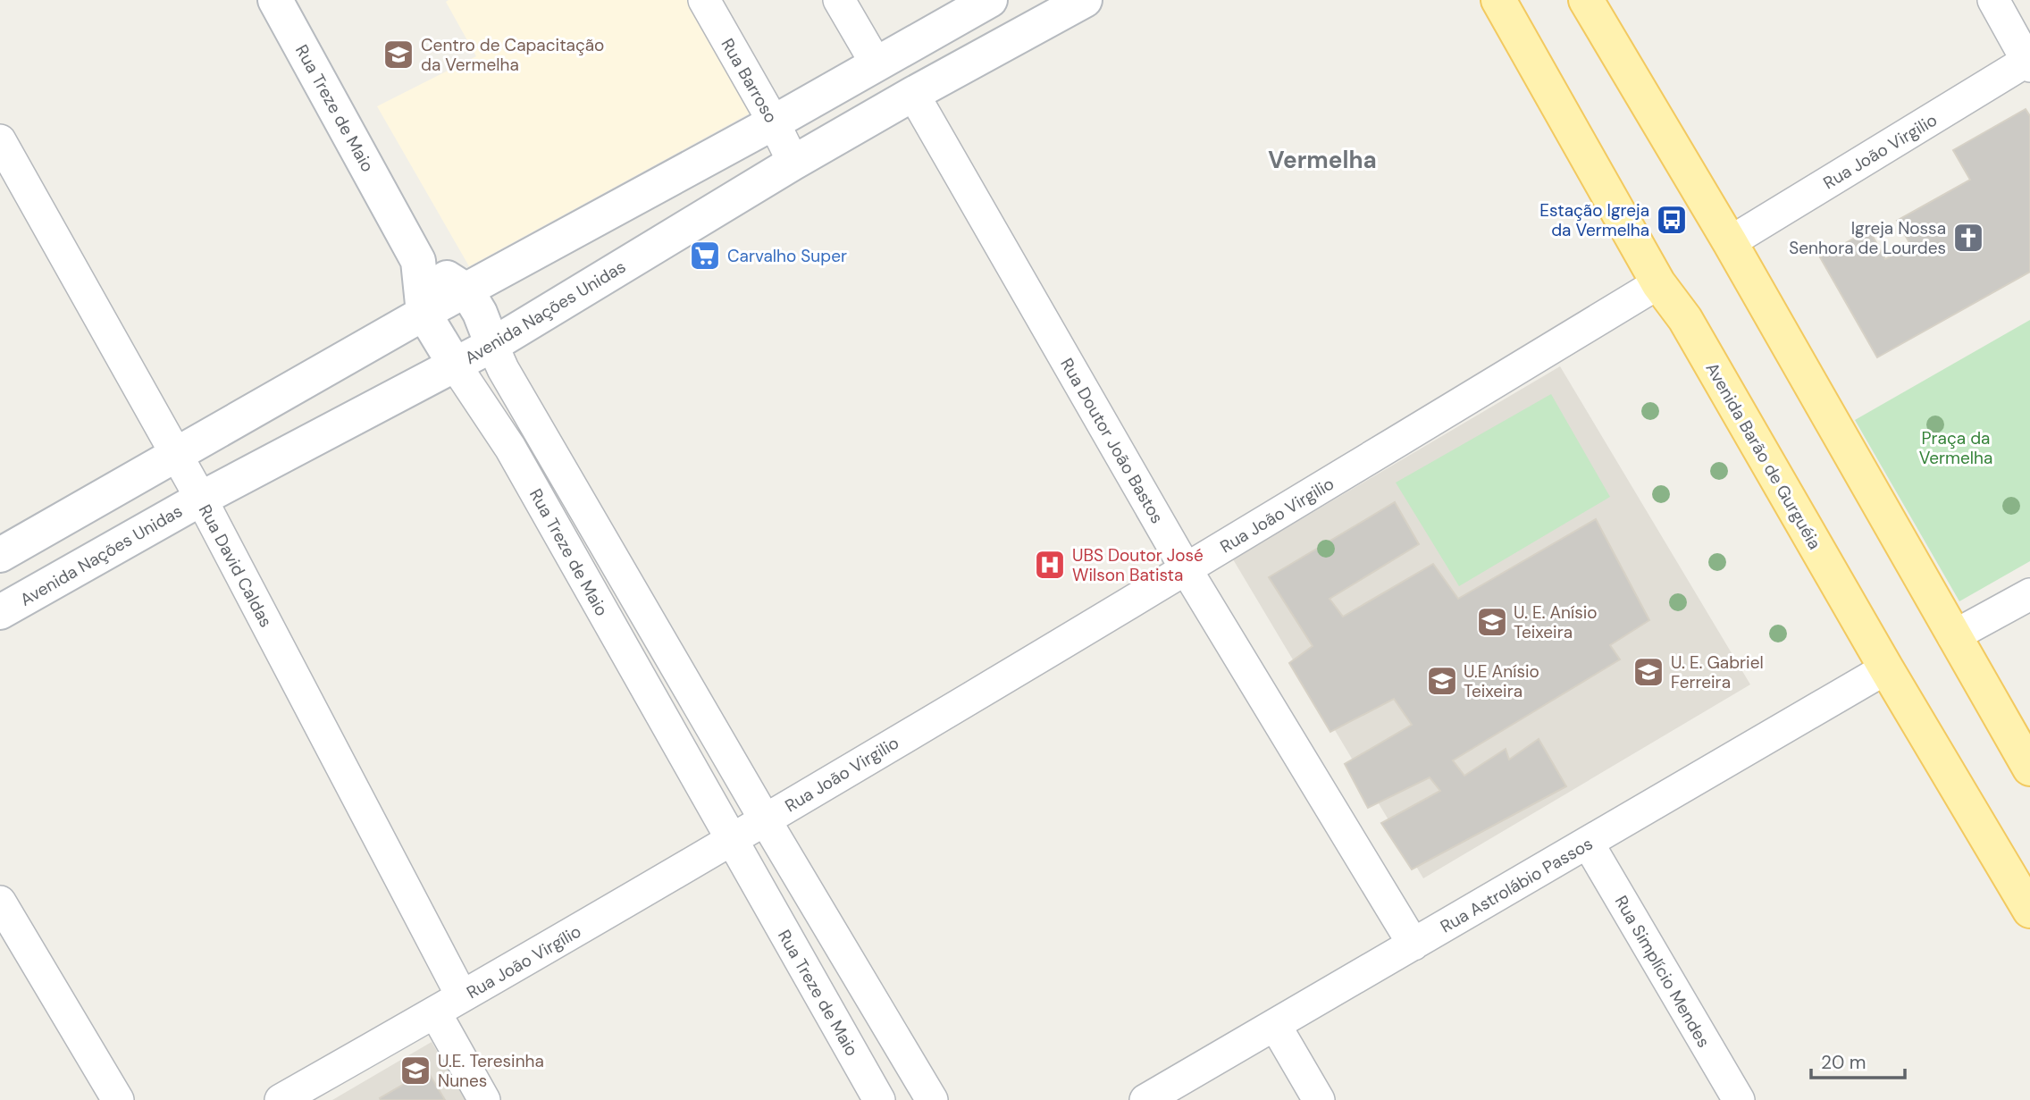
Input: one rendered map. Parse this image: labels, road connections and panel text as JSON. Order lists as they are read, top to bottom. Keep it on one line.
{"streets":{"main road":["Avenida Barão de Gurguéia"],"street":["Rua Barroso","Rua Treze de Maio","Rua João Virgilio","Avenida Nações Unidas","Rua Doutor João Bastos","Rua David Caldas","Rua Astrolábio Passos","Rua João Virgílio","Rua Simplício Mendes"]},"crossings":[["Rua Barroso","Avenida Nações Unidas"],["Rua Treze de Maio","Rua João Virgilio"],["Rua Treze de Maio","Avenida Nações Unidas"],["Rua Treze de Maio","Rua João Virgílio"],["Rua João Virgilio","Rua Doutor João Bastos"],["Rua João Virgilio","Avenida Barão de Gurguéia"],["Rua João Virgilio","Rua João Virgílio"],["Avenida Nações Unidas","Rua Doutor João Bastos"],["Avenida Nações Unidas","Rua David Caldas"],["Rua Doutor João Bastos","Rua Astrolábio Passos"],["Avenida Barão de Gurguéia","Rua Astrolábio Passos"],["Rua David Caldas","Rua João Virgílio"],["Rua Astrolábio Passos","Rua Simplício Mendes"]],"districts":["Vermelha"],"parks":["Praça da Vermelha"],"places":{"school or university":["Centro de Capacitação da Vermelha","U. E. Anísio Teixeira","U. E. Gabriel Ferreira","U.E Anísio Teixeira","U.E. Teresinha Nunes"],"bus stop":["Estação Igreja da Vermelha"],"church":["Igreja Nossa Senhora de Lourdes"],"supermarket":["Carvalho Super"],"hospital":["UBS Doutor José Wilson Batista"]},"scale_bar":"20 m"}
